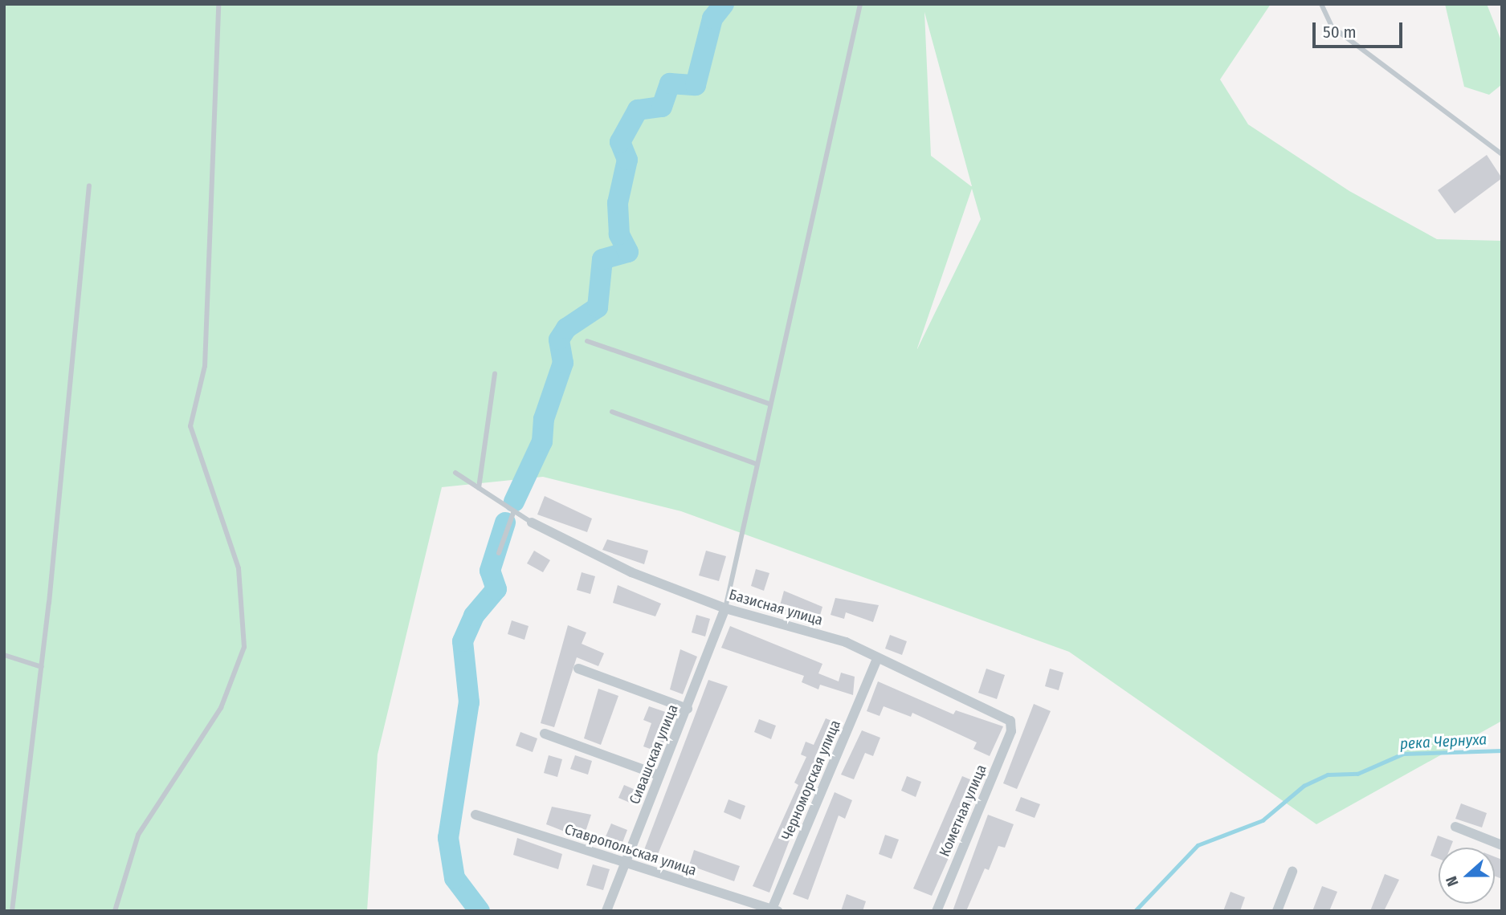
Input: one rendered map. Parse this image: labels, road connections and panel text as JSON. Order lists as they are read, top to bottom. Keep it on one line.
{"streets":{"street":["Базисная улица","Сивашская улица","Черноморская улица","Кометная улица","Ставропольская улица"]},"crossings":[["Базисная улица","Сивашская улица"],["Базисная улица","Черноморская улица"],["Базисная улица","Кометная улица"],["Сивашская улица","Ставропольская улица"],["Черноморская улица","Ставропольская улица"]],"water":["река Чернуха"],"scale_bar":"50 m","north":"left"}
